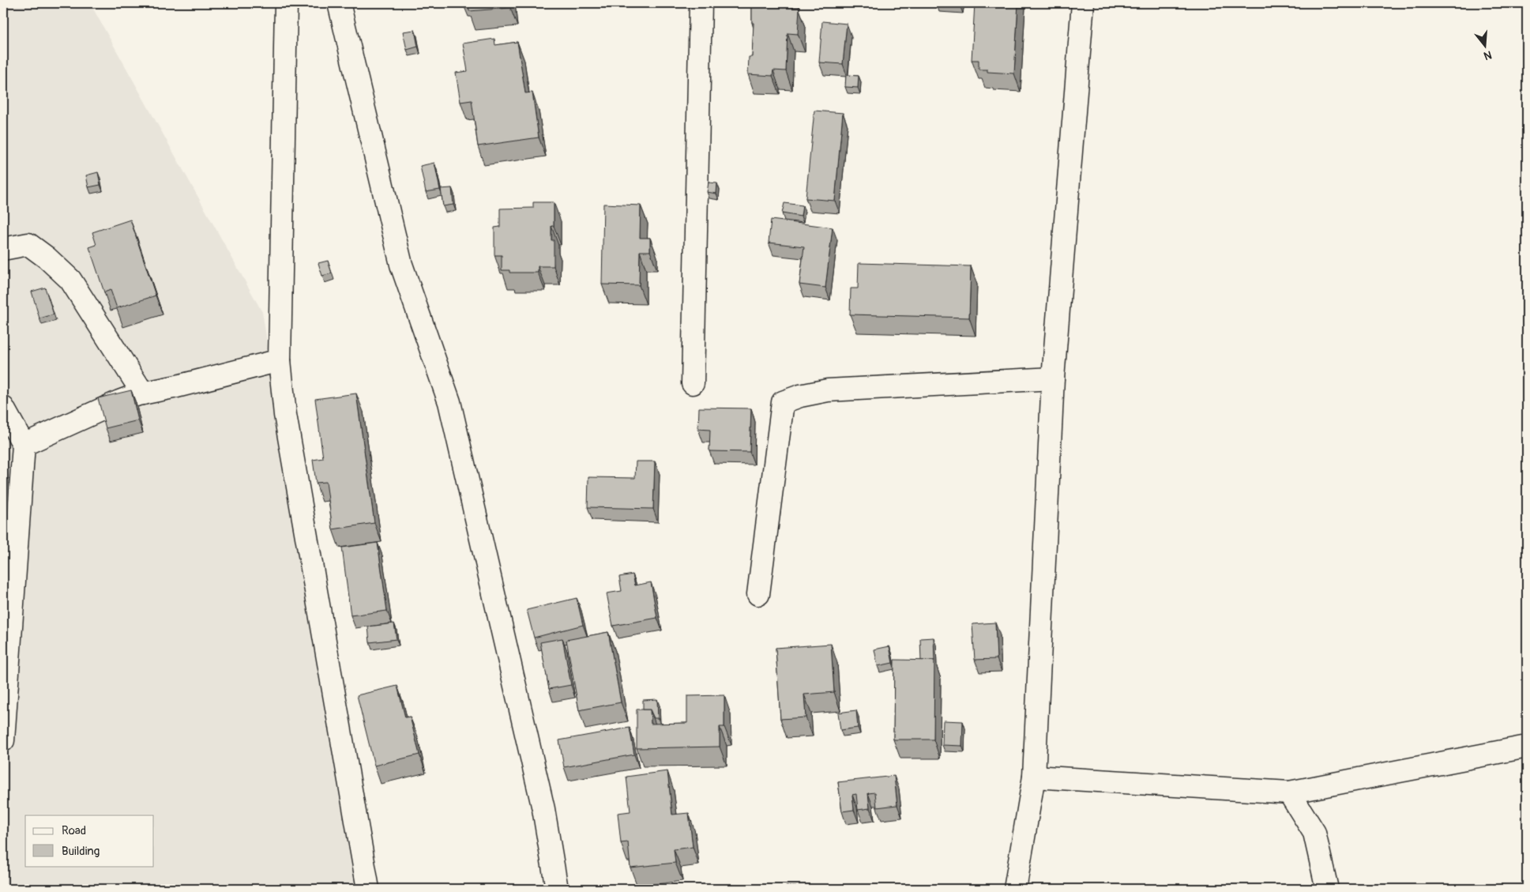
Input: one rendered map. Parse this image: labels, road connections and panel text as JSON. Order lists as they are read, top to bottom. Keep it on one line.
{"legend":["Road","Building"],"north":"bottom"}
